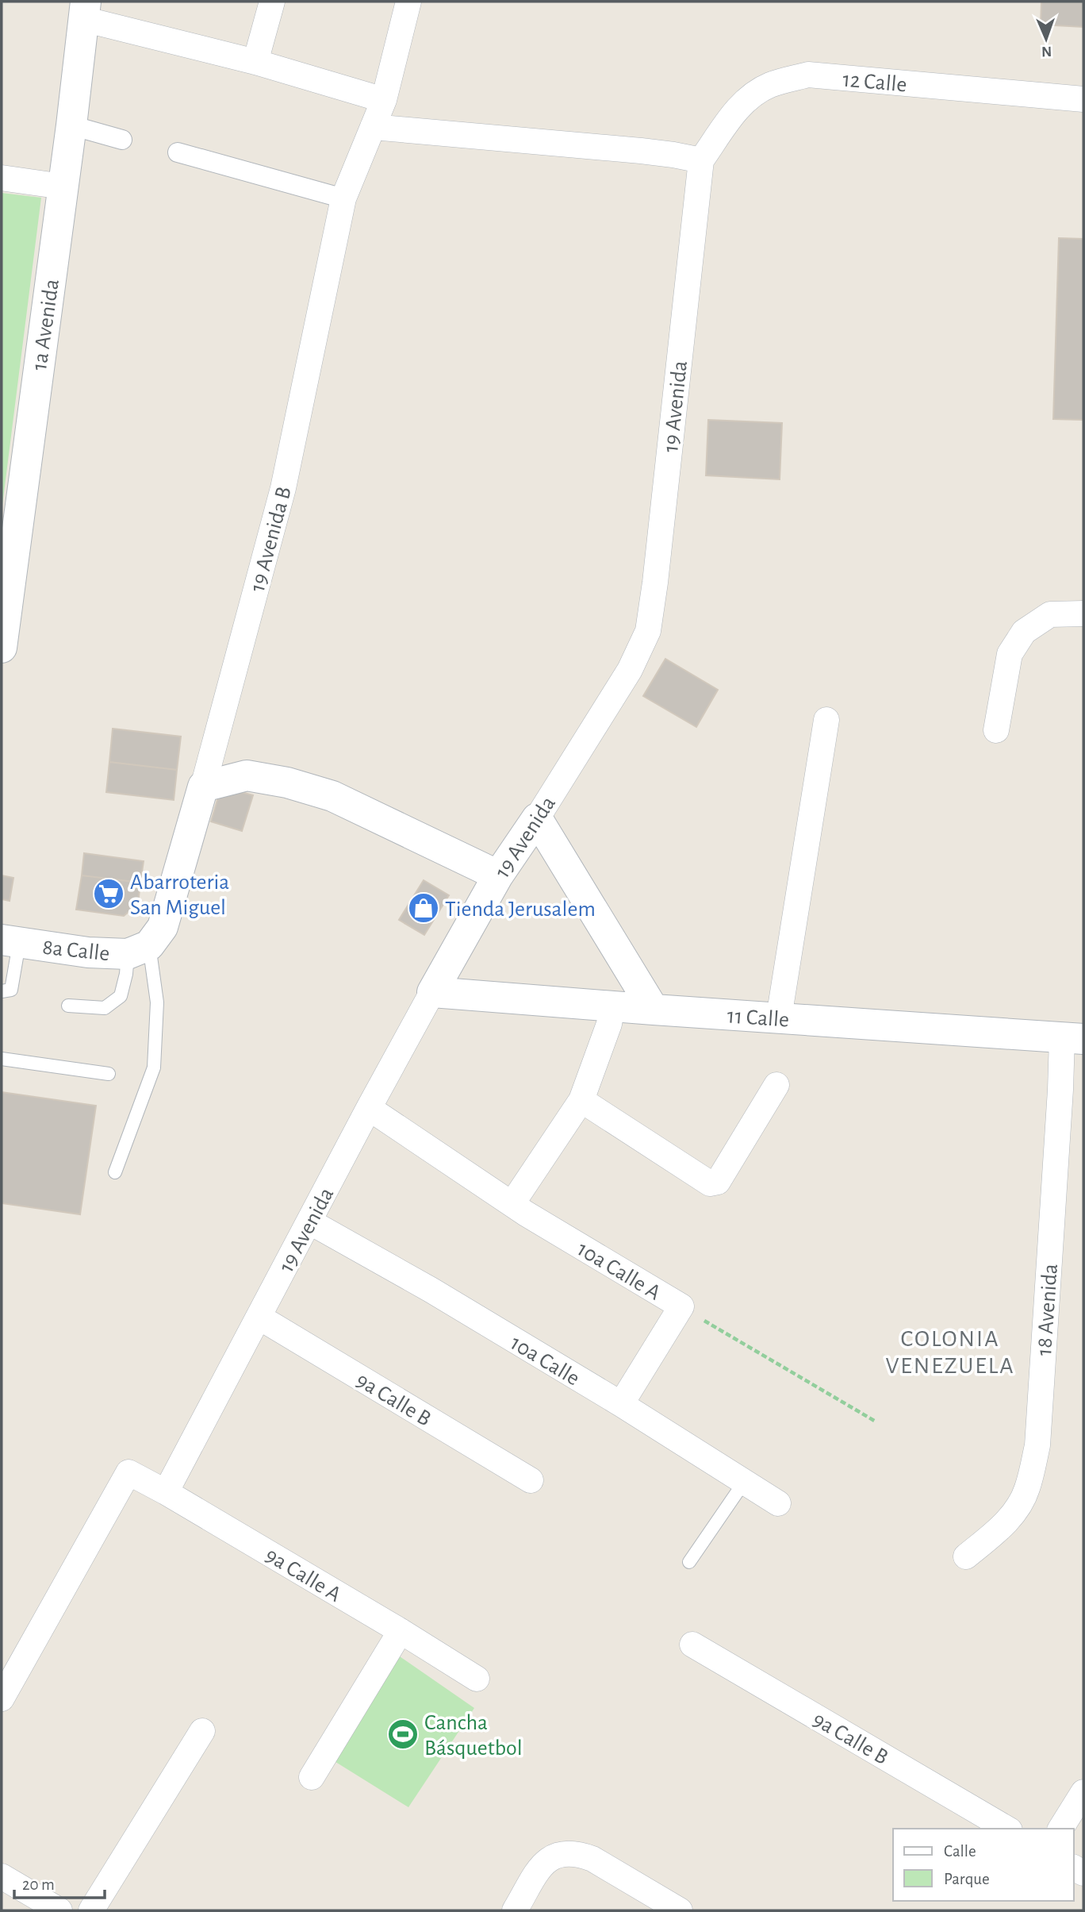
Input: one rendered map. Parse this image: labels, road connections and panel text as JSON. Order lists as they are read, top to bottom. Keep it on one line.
{"streets":{"street":["12 Calle","1a Avenida","19 Avenida","19 Avenida B","8a Calle","11 Calle","10a Calle A","18 Avenida","10a Calle","9a Calle B","9a Calle A"]},"crossings":[["12 Calle","19 Avenida"],["19 Avenida","11 Calle"],["19 Avenida","10a Calle A"],["19 Avenida","10a Calle"],["19 Avenida","9a Calle B"],["19 Avenida","9a Calle A"],["19 Avenida B","8a Calle"],["11 Calle","18 Avenida"]],"districts":["COLONIA VENEZUELA"],"places":{"supermarket":["Abarroteria San Miguel"],"shop":["Tienda Jerusalem"],"sports":["Cancha Básquetbol"]},"legend":["Calle","Parque"],"scale_bar":"20 m","north":"bottom"}
